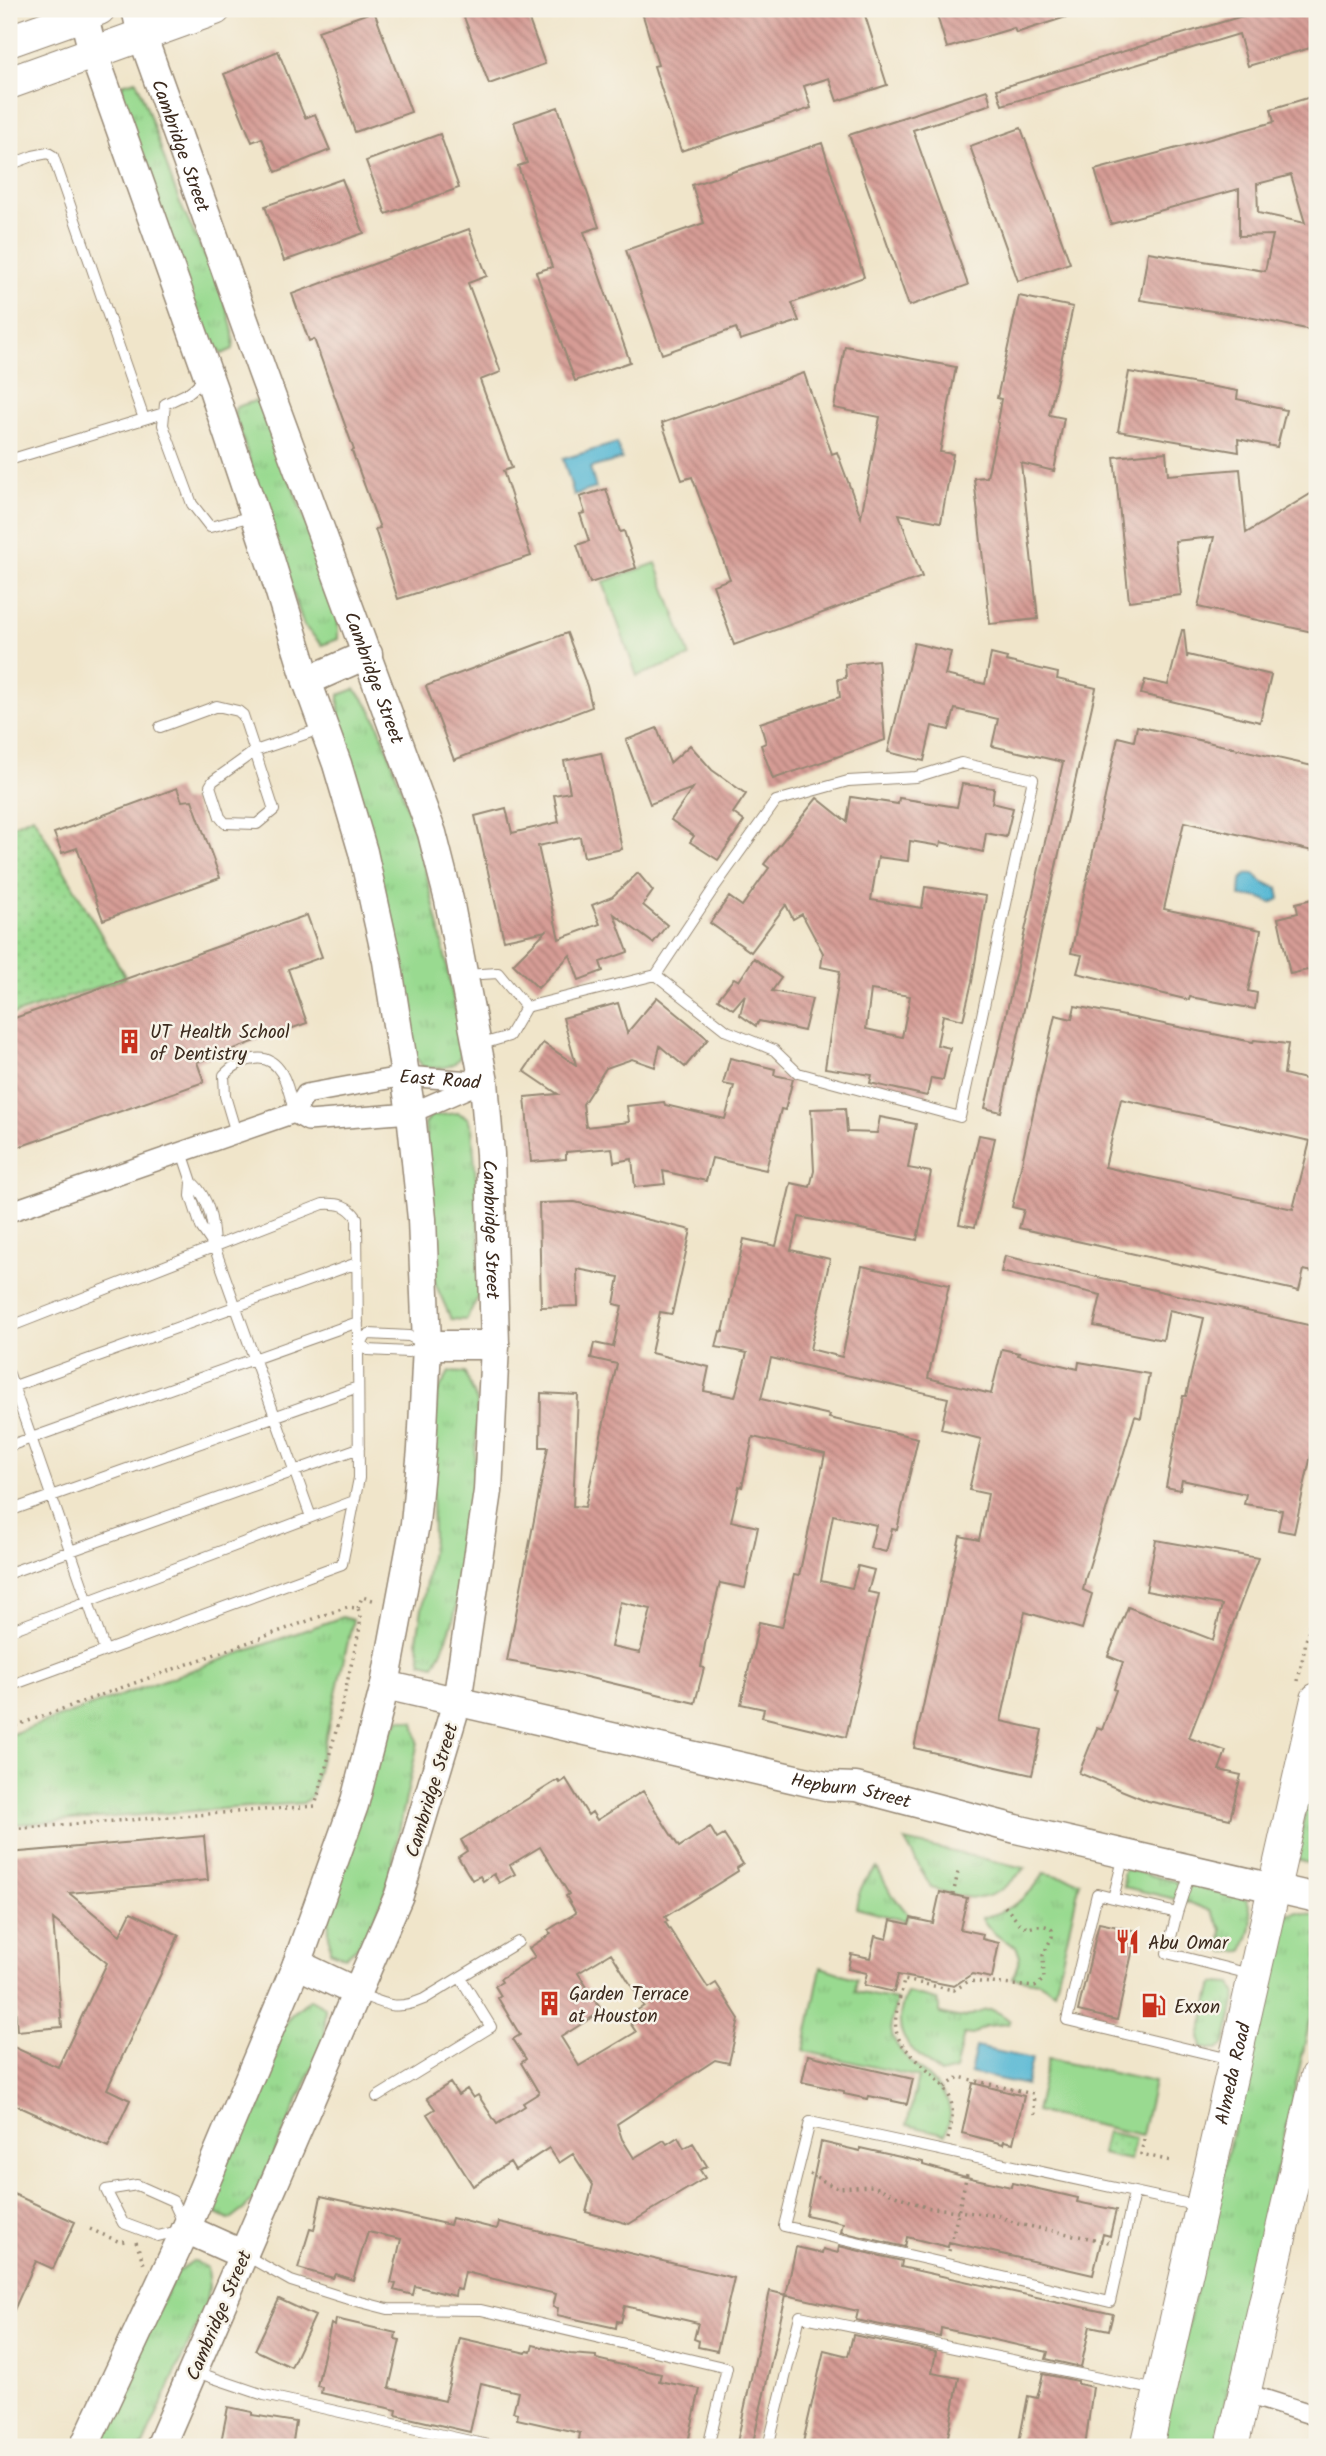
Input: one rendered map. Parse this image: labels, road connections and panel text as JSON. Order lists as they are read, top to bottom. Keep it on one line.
{"streets":{"main road":["Almeda Road"],"street":["Cambridge Street","East Road","Hepburn Street"]},"crossings":[["Cambridge Street","East Road"],["Cambridge Street","Hepburn Street"],["Hepburn Street","Almeda Road"]],"places":{"building":["UT Health School of Dentistry","Garden Terrace at Houston"],"restaurant":["Abu Omar"],"fuel station":["Exxon"]}}
